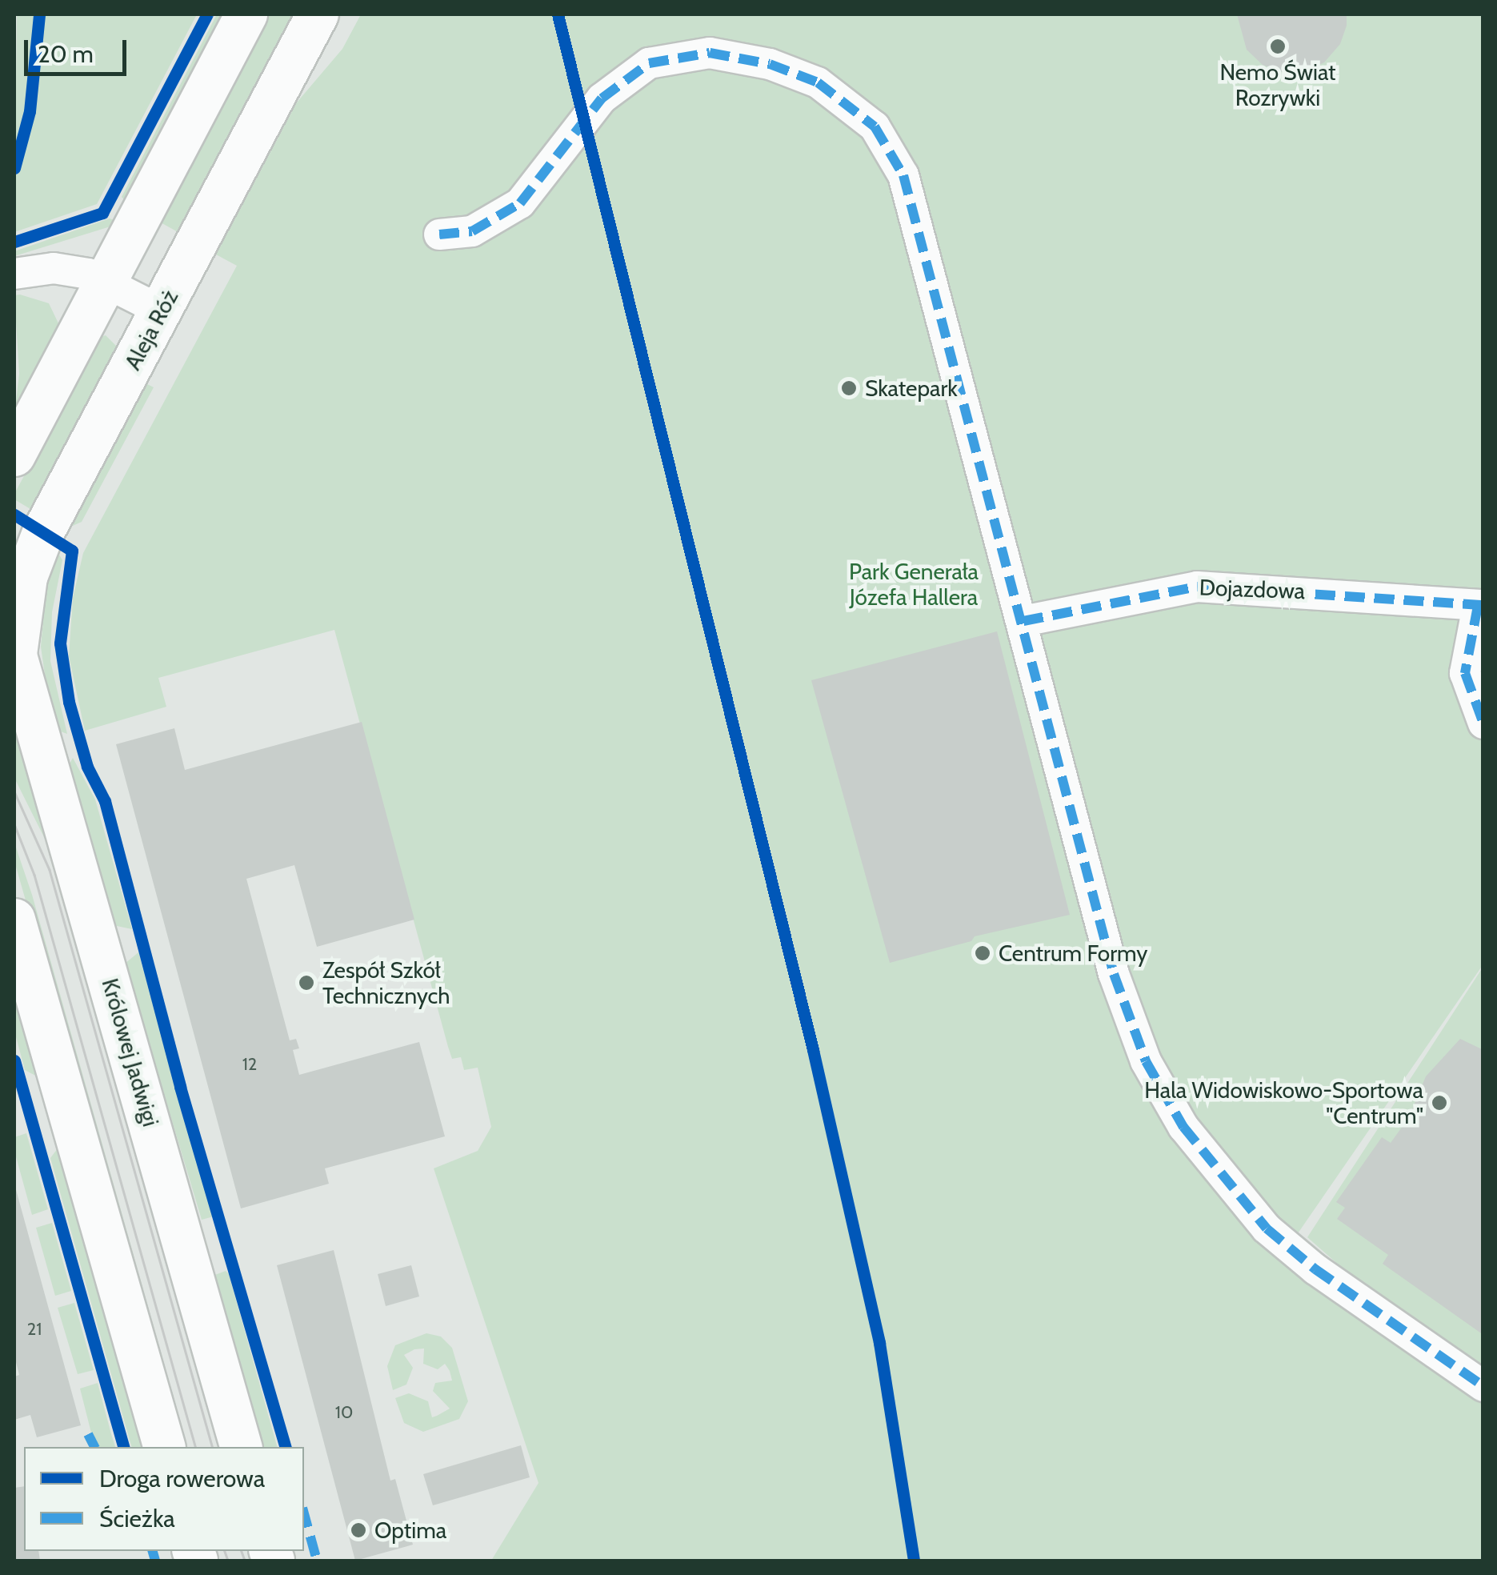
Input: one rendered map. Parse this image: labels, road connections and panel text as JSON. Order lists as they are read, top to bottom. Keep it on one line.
{"streets":{"main road":["Aleja Róż","Królowej Jadwigi"],"street":["Dojazdowa"]},"crossings":[["Aleja Róż","Królowej Jadwigi"]],"parks":["Park Generała Józefa Hallera"],"places":["Nemo Świat Rozrywki","Skatepark","Centrum Formy","Zespół Szkół Technicznych","Hala Widowiskowo-Sportowa \"Centrum\"","Optima"],"house_numbers":["12","21","10"],"legend":["Droga rowerowa","Ścieżka"],"scale_bar":"20 m"}
